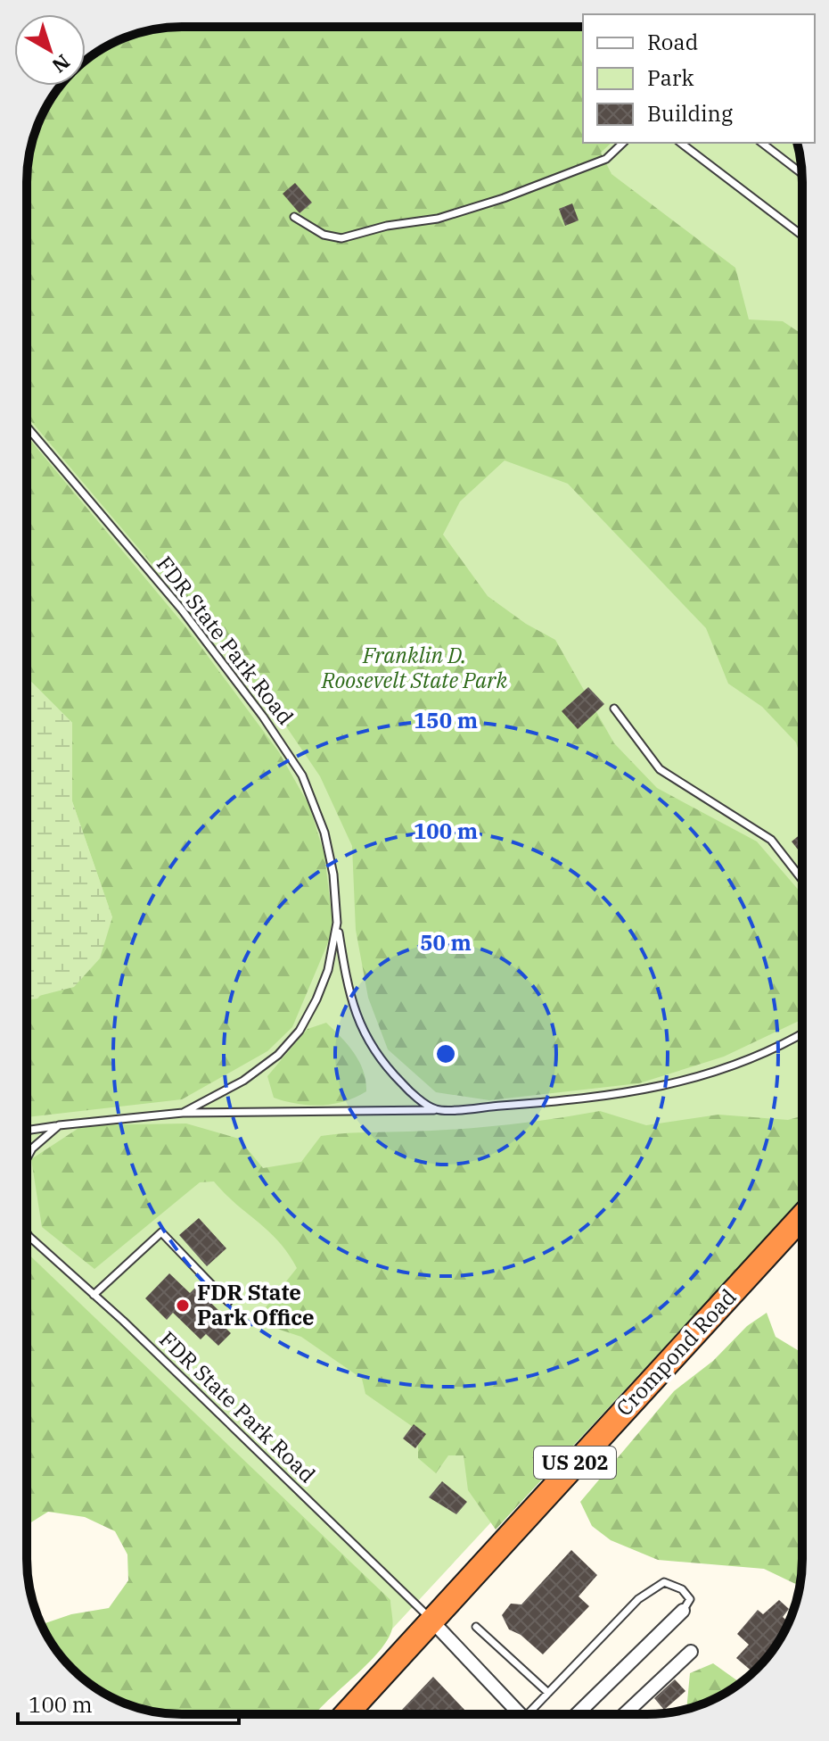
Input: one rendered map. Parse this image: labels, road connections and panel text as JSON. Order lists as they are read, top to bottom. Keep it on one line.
{"streets":{"highway":["Crompond Road","US 202"],"lane":["FDR State Park Road"]},"crossings":[["FDR State Park Road","Crompond Road"]],"parks":["Franklin D. Roosevelt State Park"],"places":["FDR State Park Office"],"legend":["Road","Park","Building"],"scale_bar":"100 m","north":"bottom right","rings":["150 m","100 m","50 m"]}
